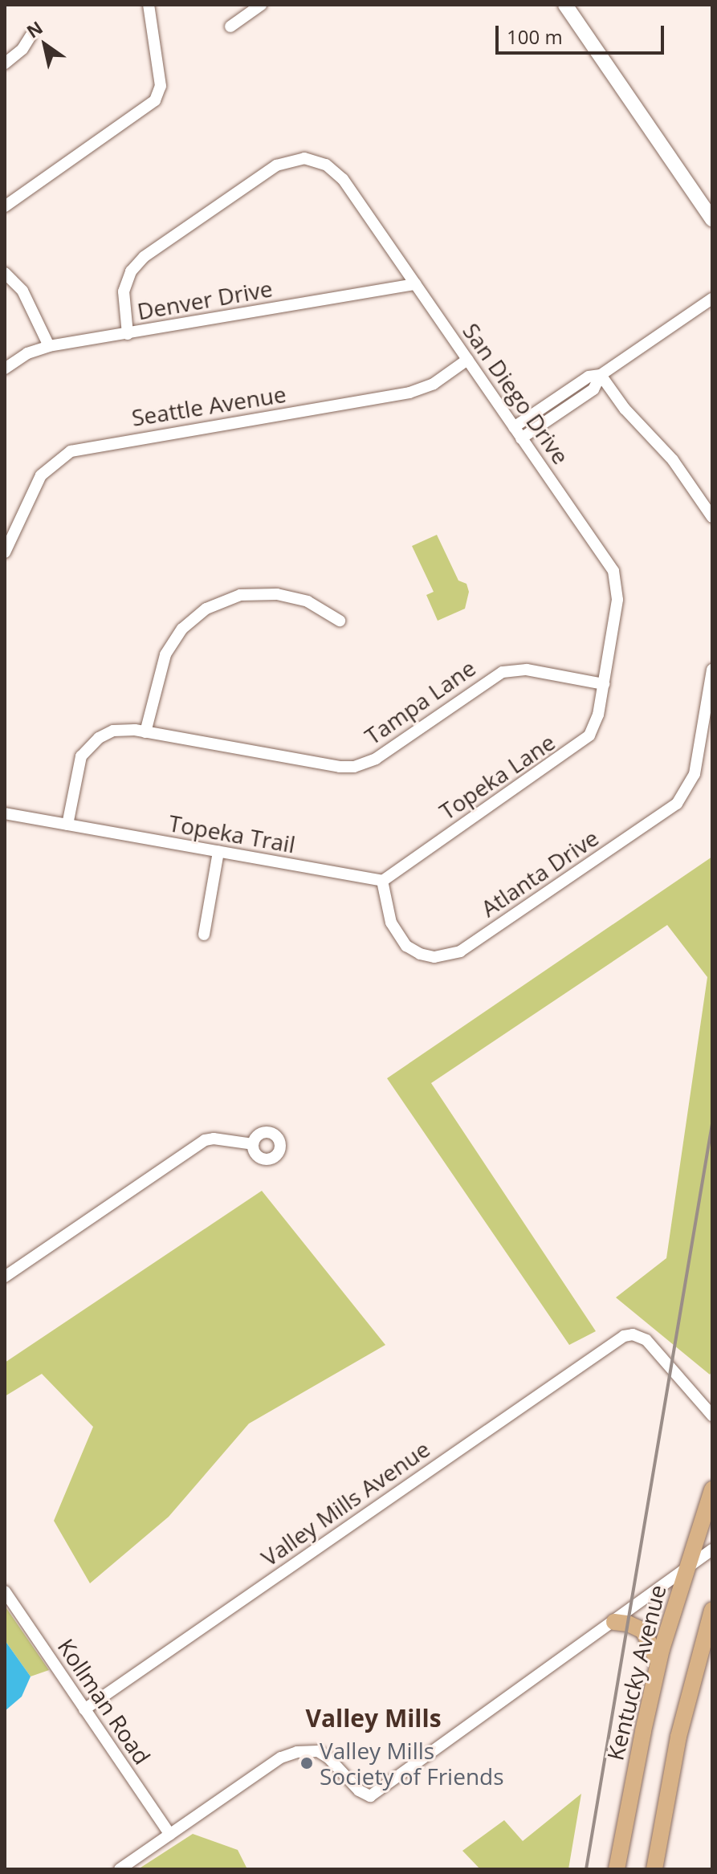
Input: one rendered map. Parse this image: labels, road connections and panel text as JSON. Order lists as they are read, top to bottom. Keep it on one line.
{"streets":{"main road":["Kentucky Avenue"],"street":["Denver Drive","San Diego Drive","Seattle Avenue","Tampa Lane","Topeka Lane","Topeka Trail","Atlanta Drive","Valley Mills Avenue","Kollman Road"]},"crossings":[["Denver Drive","San Diego Drive"],["San Diego Drive","Seattle Avenue"],["San Diego Drive","Tampa Lane"],["San Diego Drive","Topeka Lane"],["Tampa Lane","Topeka Lane"],["Tampa Lane","Topeka Trail"],["Topeka Lane","Topeka Trail"],["Topeka Lane","Atlanta Drive"],["Topeka Trail","Atlanta Drive"],["Valley Mills Avenue","Kollman Road"]],"districts":["Valley Mills"],"places":["Valley Mills Society of Friends"],"scale_bar":"100 m","north":"top left"}
